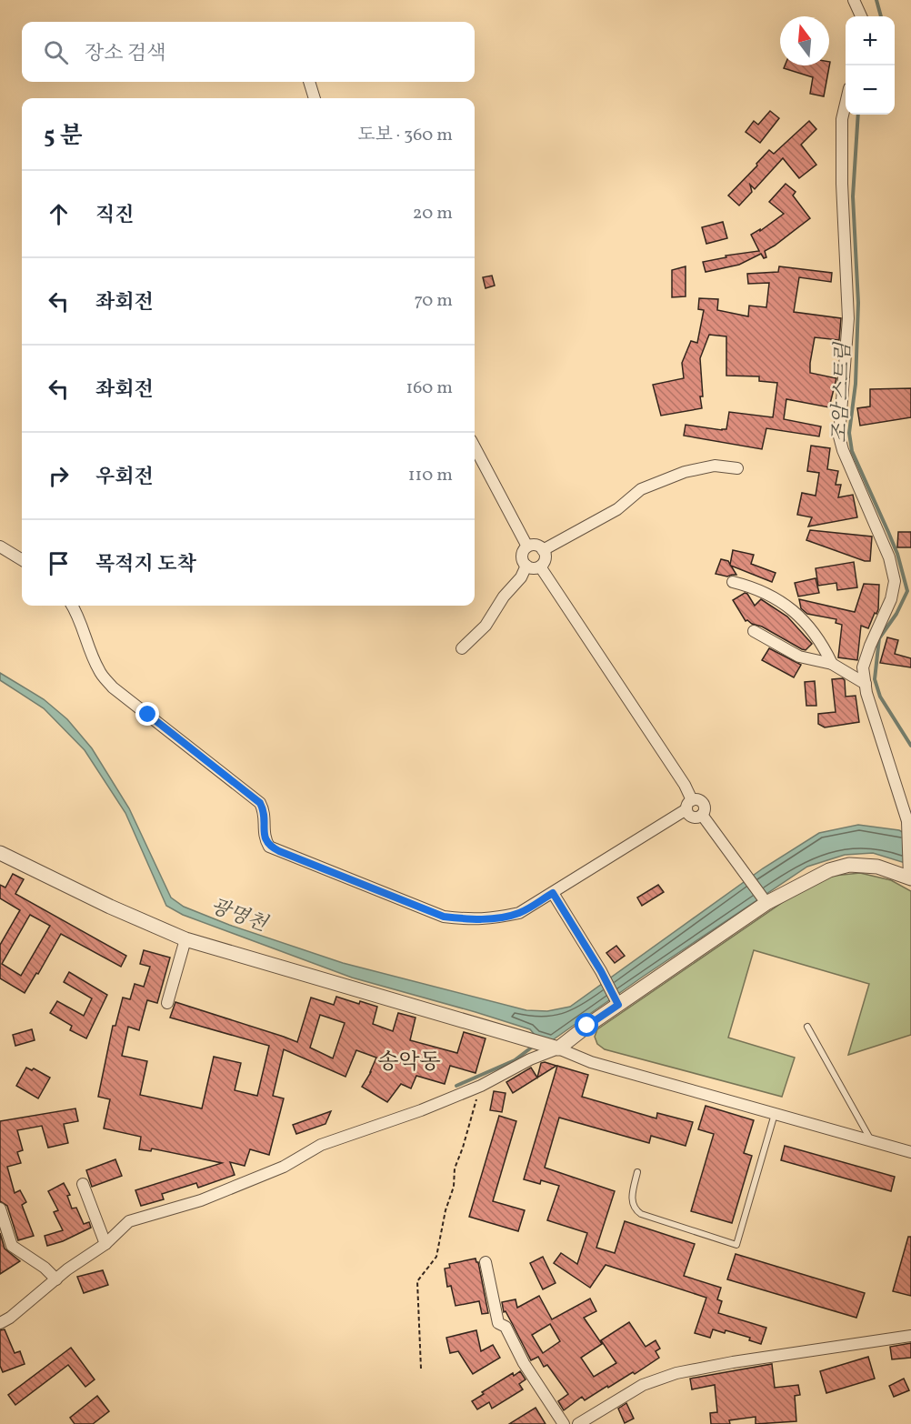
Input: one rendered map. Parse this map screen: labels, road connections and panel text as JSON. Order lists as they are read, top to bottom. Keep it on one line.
{"districts":["송악동"],"water":["조암 스트림","광명천"],"north":"top","page":{"map_buttons":["+","−"],"search":"장소 검색","heading":["5 분","도보 · 360 m"],"list":[["직진","20 m"],["좌회전","70 m"],["좌회전","160 m"],["우회전","110 m"],"목적지 도착"]}}
